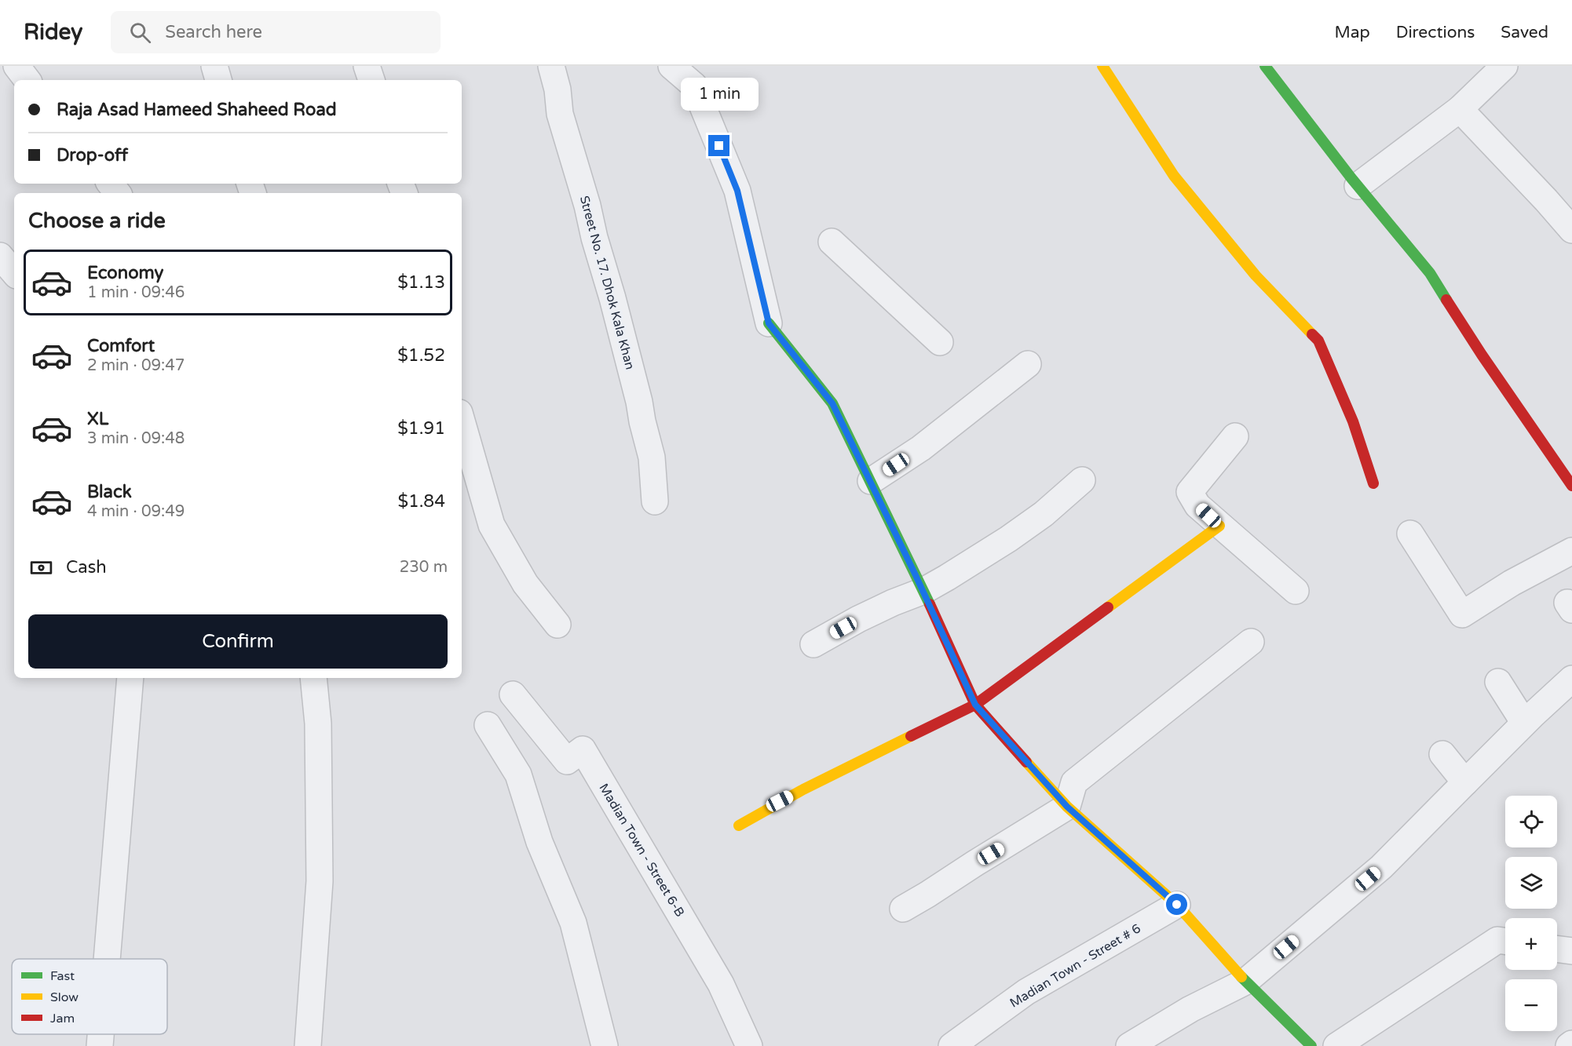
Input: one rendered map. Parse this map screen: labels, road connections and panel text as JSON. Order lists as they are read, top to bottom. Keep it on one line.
{"streets":{"street":["Street No. 17. Dhok Kala Khan","Madian Town - Street 6-B","Madian Town - Street # 6"]},"legend":["Fast","Slow","Jam"],"page":{"header":"Ridey","search":"Search here","nav":["Map","Directions","Saved"],"bubble":"1 min","banner":["Raja Asad Hameed Shaheed Road","Drop-off"],"heading":"Choose a ride","list":[{"name":"Economy","note":"1 min · 09:46","value":"$1.13"},{"name":"Comfort","note":"2 min · 09:47","value":"$1.52"},{"name":"XL","note":"3 min · 09:48","value":"$1.91"},{"name":"Black","note":"4 min · 09:49","value":"$1.84"}],"pay":["Cash","230 m"],"buttons":"Confirm","map_buttons":["+","−"]}}
